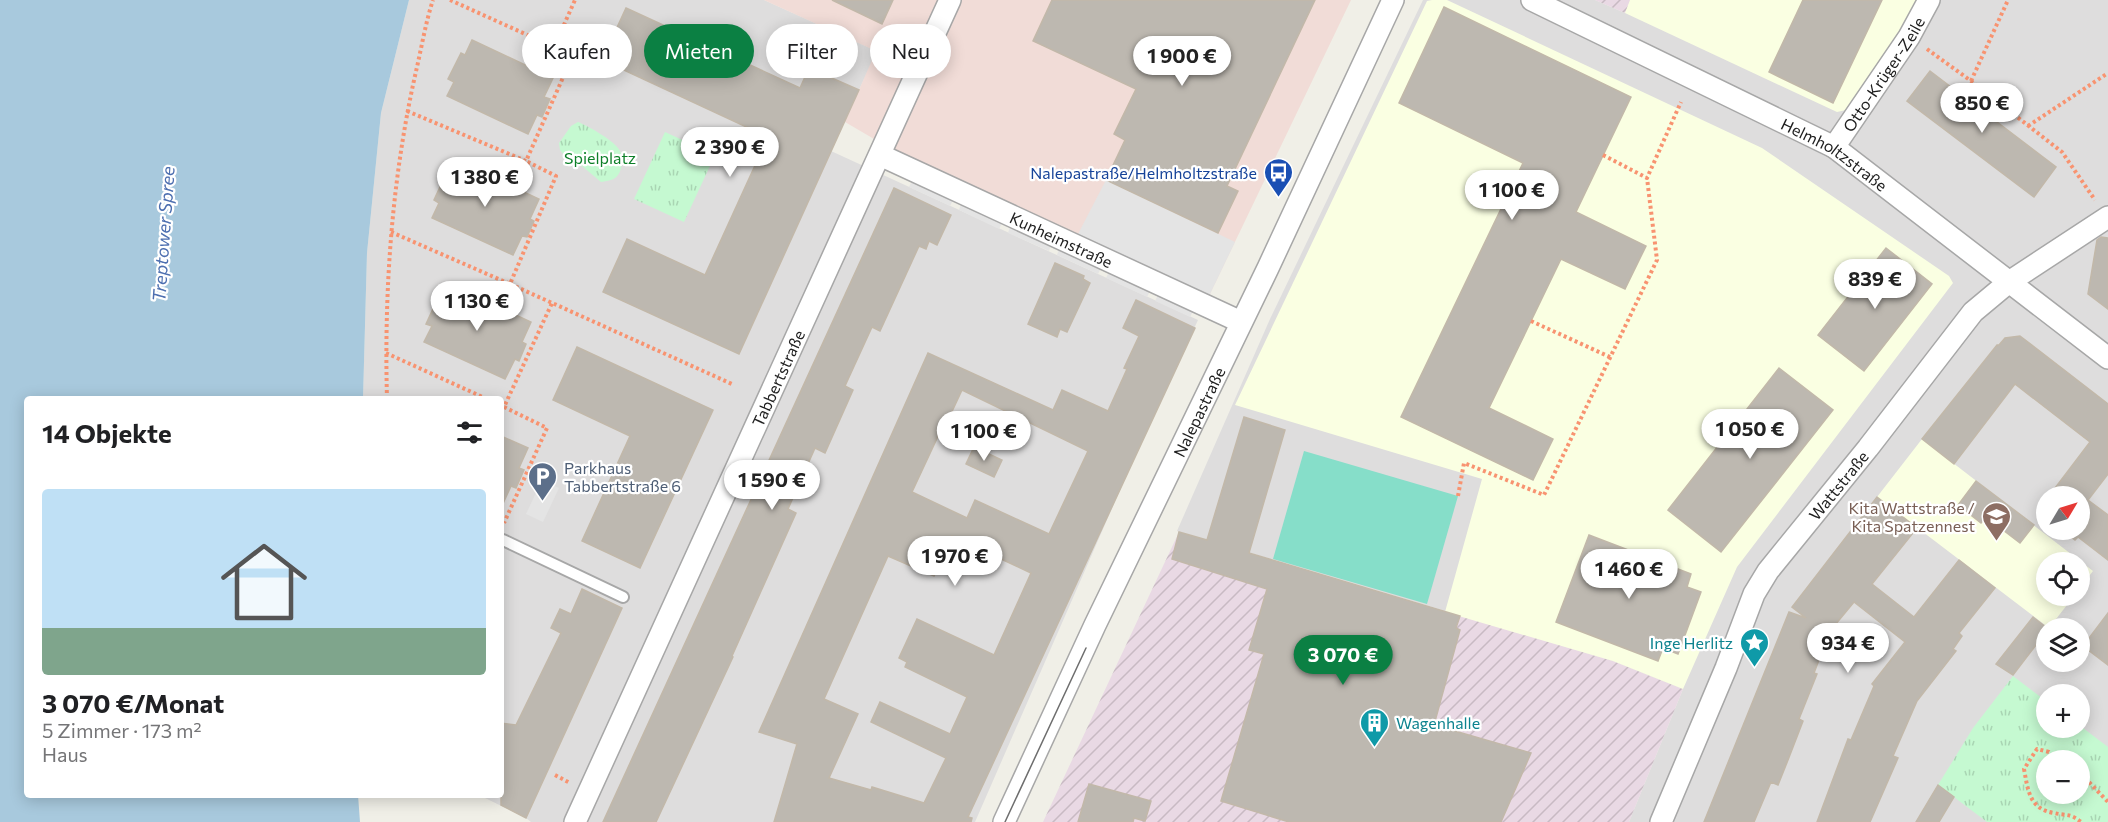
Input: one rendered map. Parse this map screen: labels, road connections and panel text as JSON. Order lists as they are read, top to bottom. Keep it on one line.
{"streets":{"street":["Otto-Krüger-Zeile","Helmholtzstraße","Kunheimstraße","Tabbertstraße","Nalepastraße","Wattstraße"]},"crossings":[["Otto-Krüger-Zeile","Helmholtzstraße"],["Helmholtzstraße","Wattstraße"],["Kunheimstraße","Tabbertstraße"],["Kunheimstraße","Nalepastraße"]],"water":["Treptower Spree"],"parks":["Spielplatz"],"places":{"bus stop":["Nalepastraße/Helmholtzstraße"],"parking":["Parkhaus Tabbertstraße 6"],"school or university":["Kita Wattstraße / Kita Spatzennest"],"place":["Inge Herlitz"],"building":["Wagenhalle"]},"north":"top right","page":{"chip":["Kaufen","Mieten","Filter","Neu"],"price":["1 900 €","850 €","2 390 €","1 380 €","1 100 €","839 €","1 130 €","1 050 €","1 100 €","1 590 €","1 970 €","1 460 €","934 €","3 070 €"],"heading":"14 Objekte","list":[{"name":"3 070 €/Monat","note":"5 Zimmer · 173 m² · Haus"}],"map_buttons":["+","−"]}}
